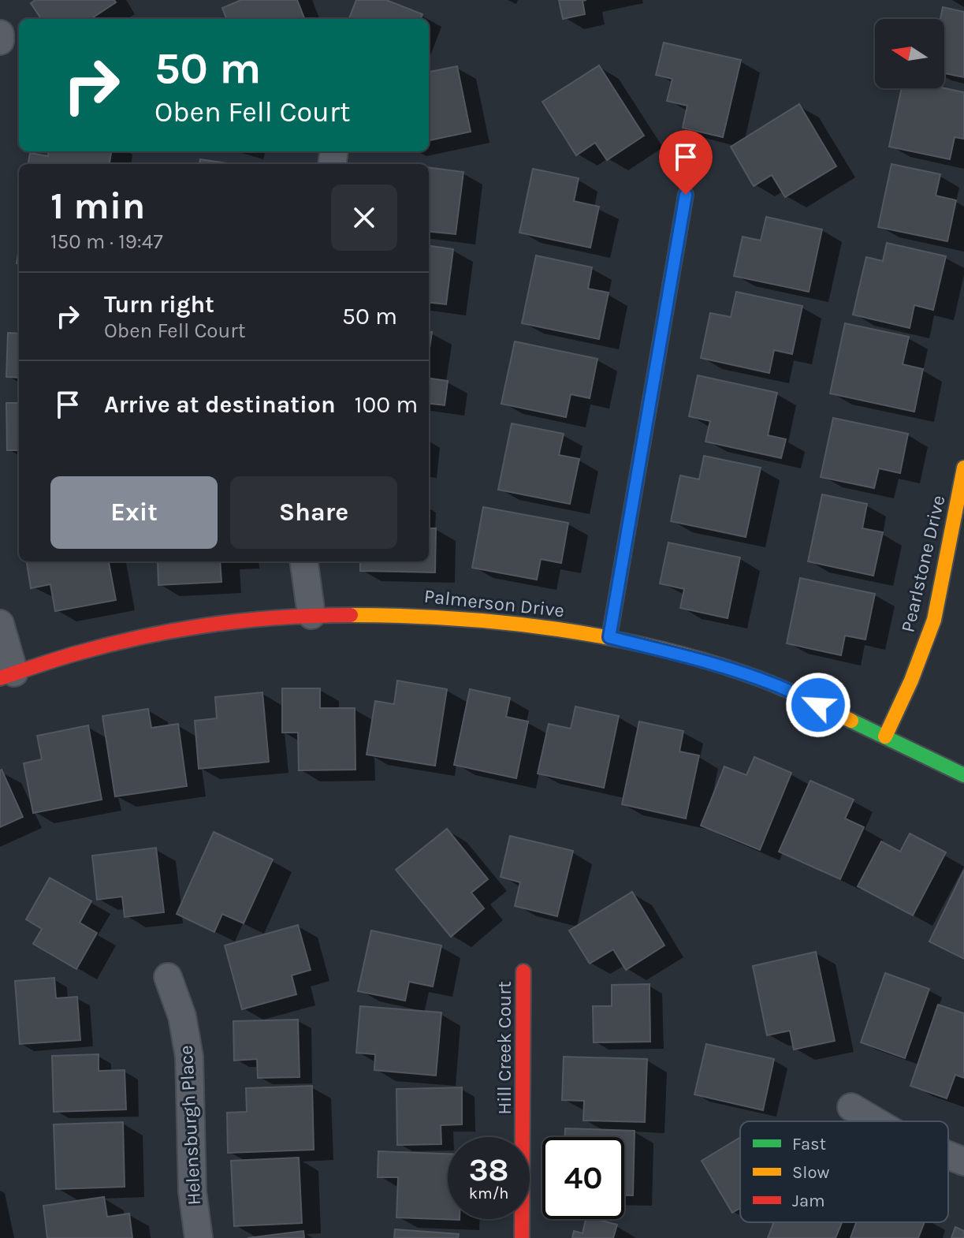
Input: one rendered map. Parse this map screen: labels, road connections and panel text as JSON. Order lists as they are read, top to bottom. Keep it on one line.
{"streets":{"street":["Pearlstone Drive","Palmerson Drive","Hill Creek Court","Helensburgh Place"]},"crossings":[["Pearlstone Drive","Palmerson Drive"]],"legend":["Fast","Slow","Jam"],"north":"left","page":{"turn":["50 m","Oben Fell Court"],"heading":["1 min","150 m · 19:47"],"list":[{"name":"Turn right","note":"Oben Fell Court","value":"50 m"},{"name":"Arrive at destination","value":"100 m"}],"buttons":["Exit","Share"],"speed":"38 km/h","limit":"40"}}
